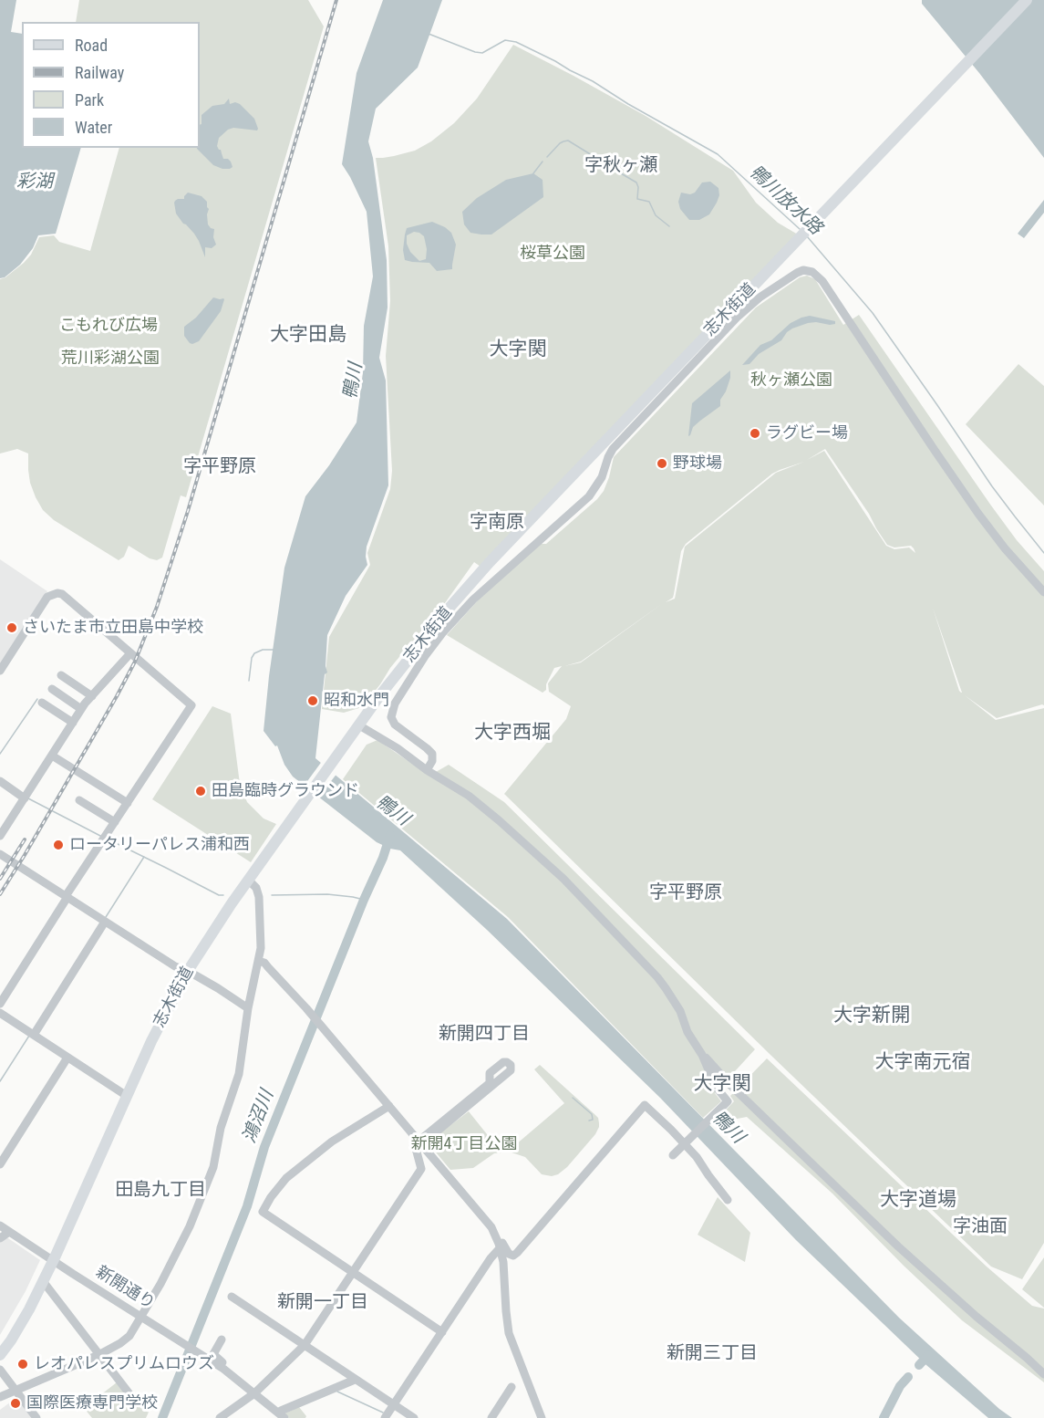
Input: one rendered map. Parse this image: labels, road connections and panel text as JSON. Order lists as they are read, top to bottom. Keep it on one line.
{"streets":{"main road":["志木街道"],"street":["新開通り"]},"crossings":[["志木街道","新開通り"]],"districts":["字秋ヶ瀬","大字田島","大字関","字平野原","字南原","大字西堀","字平野原","大字新開","新開四丁目","大字南元宿","大字関","田島九丁目","大字道場","字油面","新開一丁目","新開三丁目"],"water":["彩湖","鴨川放水路","鴨川","鴻沼川"],"parks":["桜草公園","こもれび広場","荒川彩湖公園","秋ヶ瀬公園","新開4丁目公園"],"places":["ラグビー場","野球場","さいたま市立田島中学校","昭和水門","田島臨時グラウンド","ロータリーパレス浦和西","レオパレスプリムロウズ","国際医療専門学校"],"legend":["Road","Railway","Park","Water"]}
